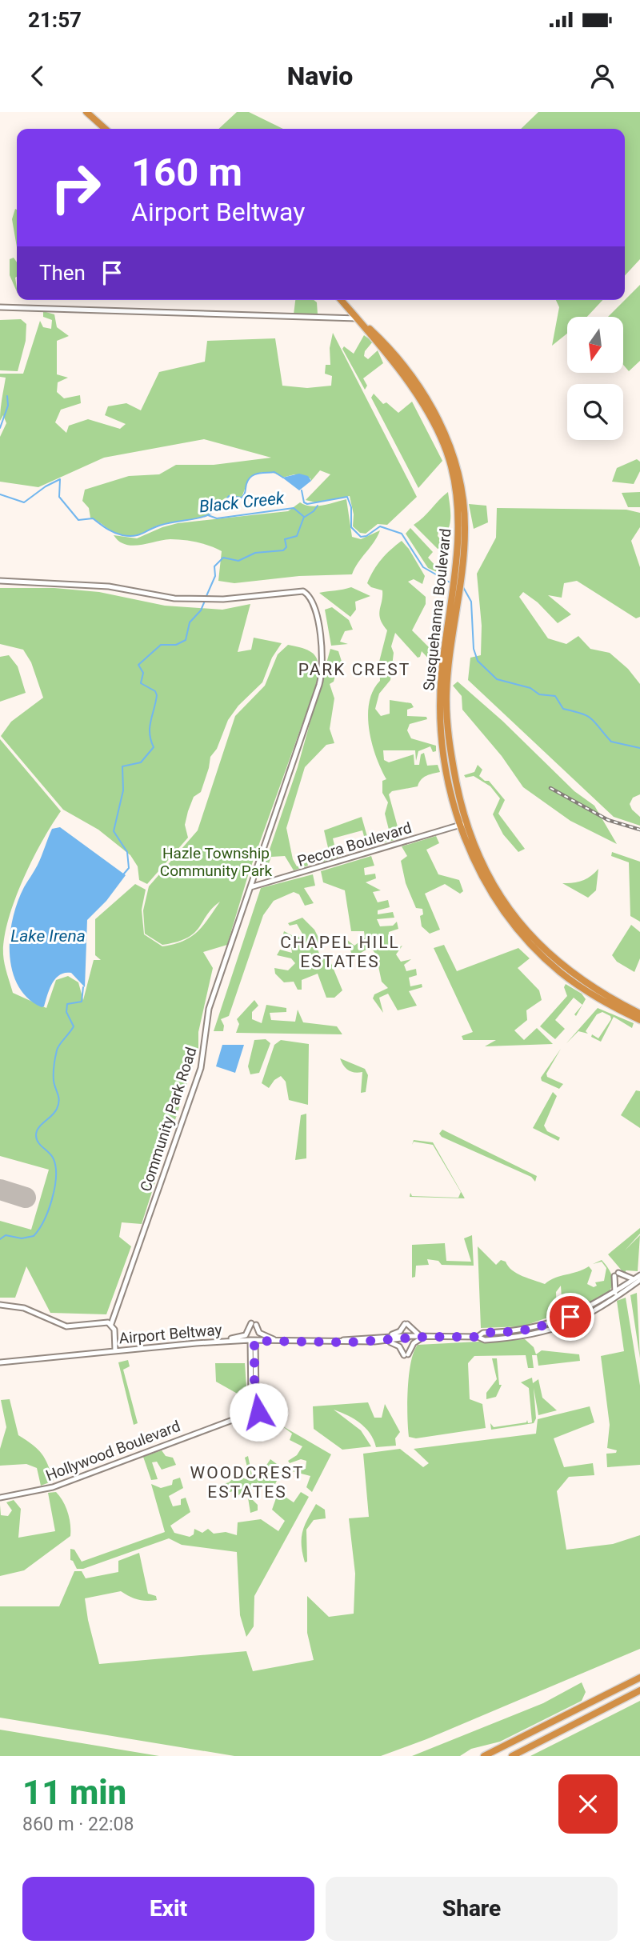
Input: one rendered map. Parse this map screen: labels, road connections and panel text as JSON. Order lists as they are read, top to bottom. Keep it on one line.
{"streets":{"highway":["Susquehanna Boulevard"],"street":["Pecora Boulevard","Community Park Road","Airport Beltway","Hollywood Boulevard"]},"crossings":[["Susquehanna Boulevard","Pecora Boulevard"],["Pecora Boulevard","Community Park Road"]],"districts":["PARK CREST","CHAPEL HILL ESTATES","WOODCREST ESTATES"],"water":["Black Creek","Lake Irena"],"parks":["Hazle Township Community Park"],"north":"bottom","page":{"status":"21:57","header":"Navio","turn":["160 m","Airport Beltway"],"then":"Then","heading":["11 min","860 m · 22:08"],"buttons":["Exit","Share"]}}
